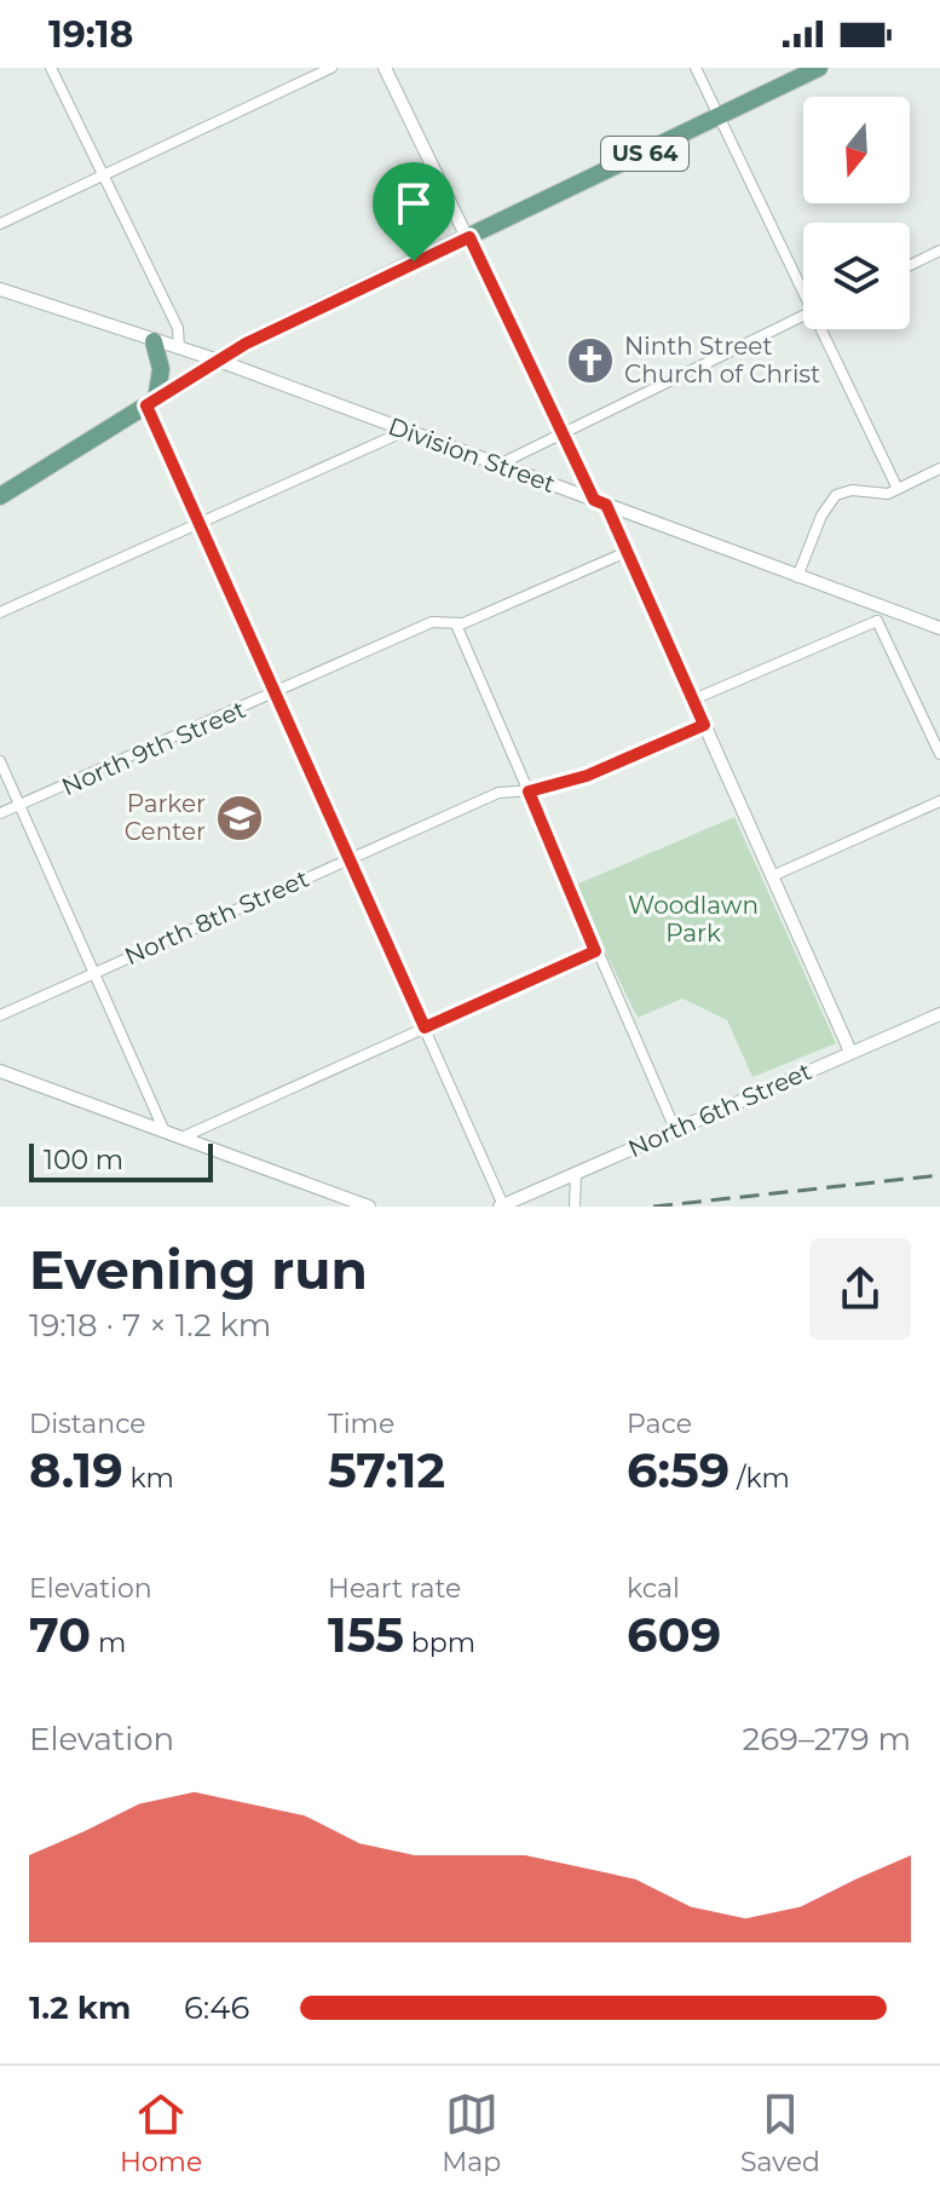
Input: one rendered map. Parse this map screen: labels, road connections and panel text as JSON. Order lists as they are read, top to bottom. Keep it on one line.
{"streets":{"main road":["US 64"],"street":["Division Street","North 9th Street","North 8th Street","North 6th Street"]},"crossings":[["US 64","Division Street"]],"parks":["Woodlawn Park"],"places":{"church":["Ninth Street Church of Christ"],"school or university":["Parker Center"]},"scale_bar":"100 m","north":"bottom","page":{"status":"19:18","scale":"100 m","heading":["Evening run","19:18 · 7 × 1.2 km"],"stats":[["Distance","8.19 km"],["Time","57:12"],["Pace","6:59 /km"],["Elevation","70 m"],["Heart rate","155 bpm"],["kcal","609"]],"chart":["Elevation","269–279 m"],"list":[{"name":"1.2 km","note":"6:46"}],"tabs":["Home","Map","Saved"]}}
